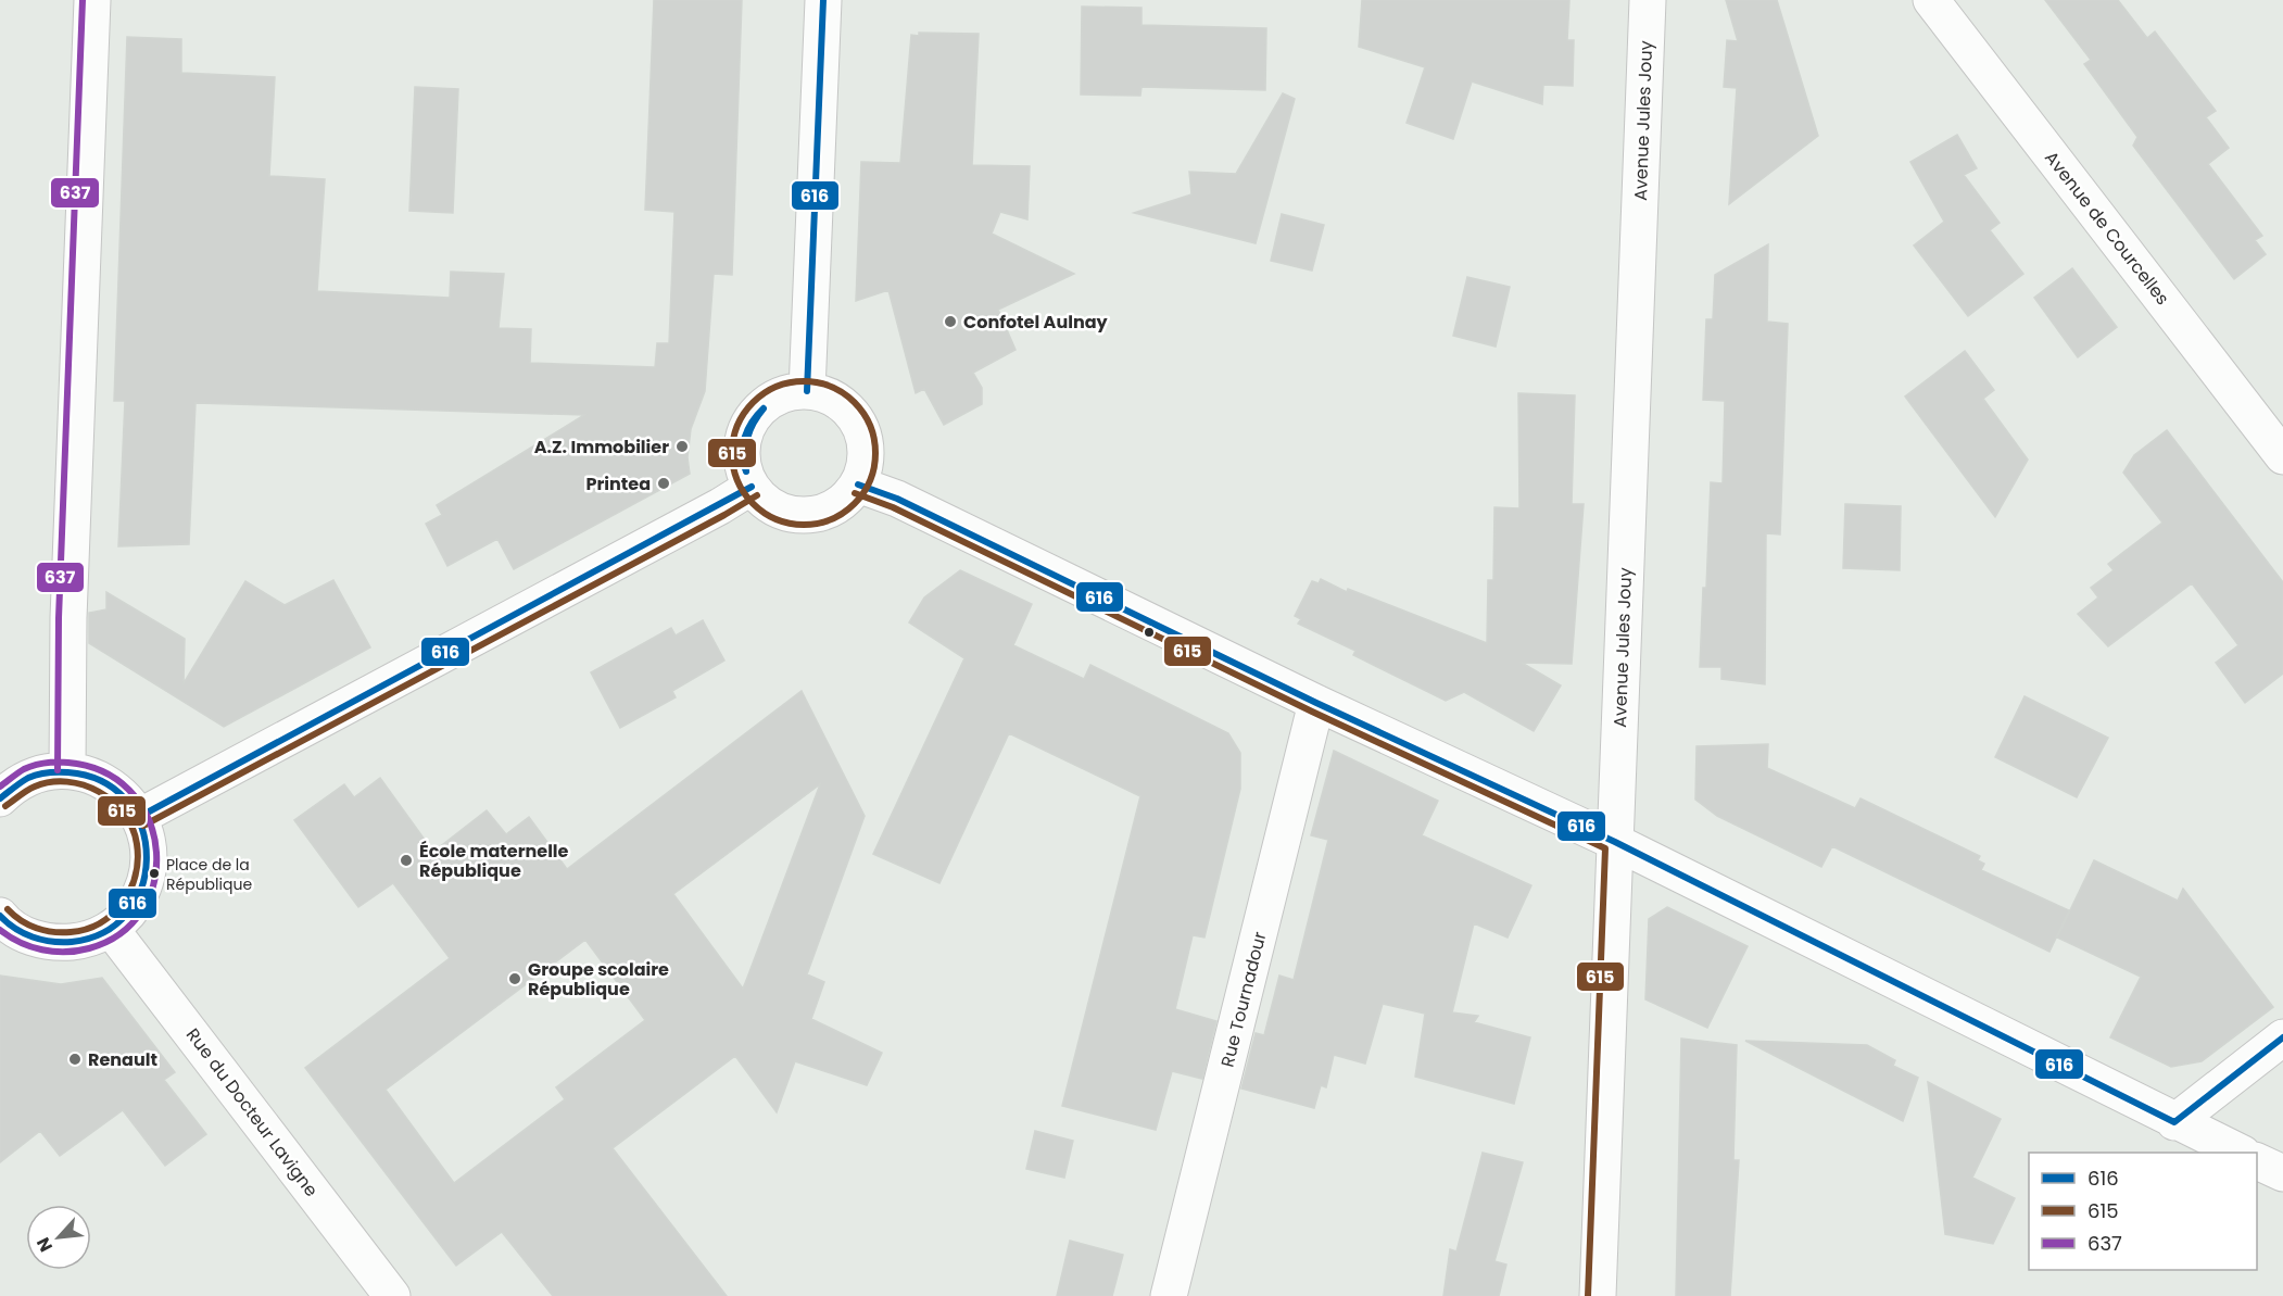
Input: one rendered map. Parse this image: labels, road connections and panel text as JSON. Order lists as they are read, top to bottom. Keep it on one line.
{"streets":{"street":["Avenue Jules Jouy","Avenue de Courcelles","Rue Tournadour","Rue du Docteur Lavigne"]},"places":["Confotel Aulnay","A.Z. Immobilier","Printea","École maternelle République","Place de la République","Groupe scolaire République","Renault"],"lines":["transit line 616","transit line 637","transit line 615"],"legend":["616","615","637"],"north":"bottom left"}
